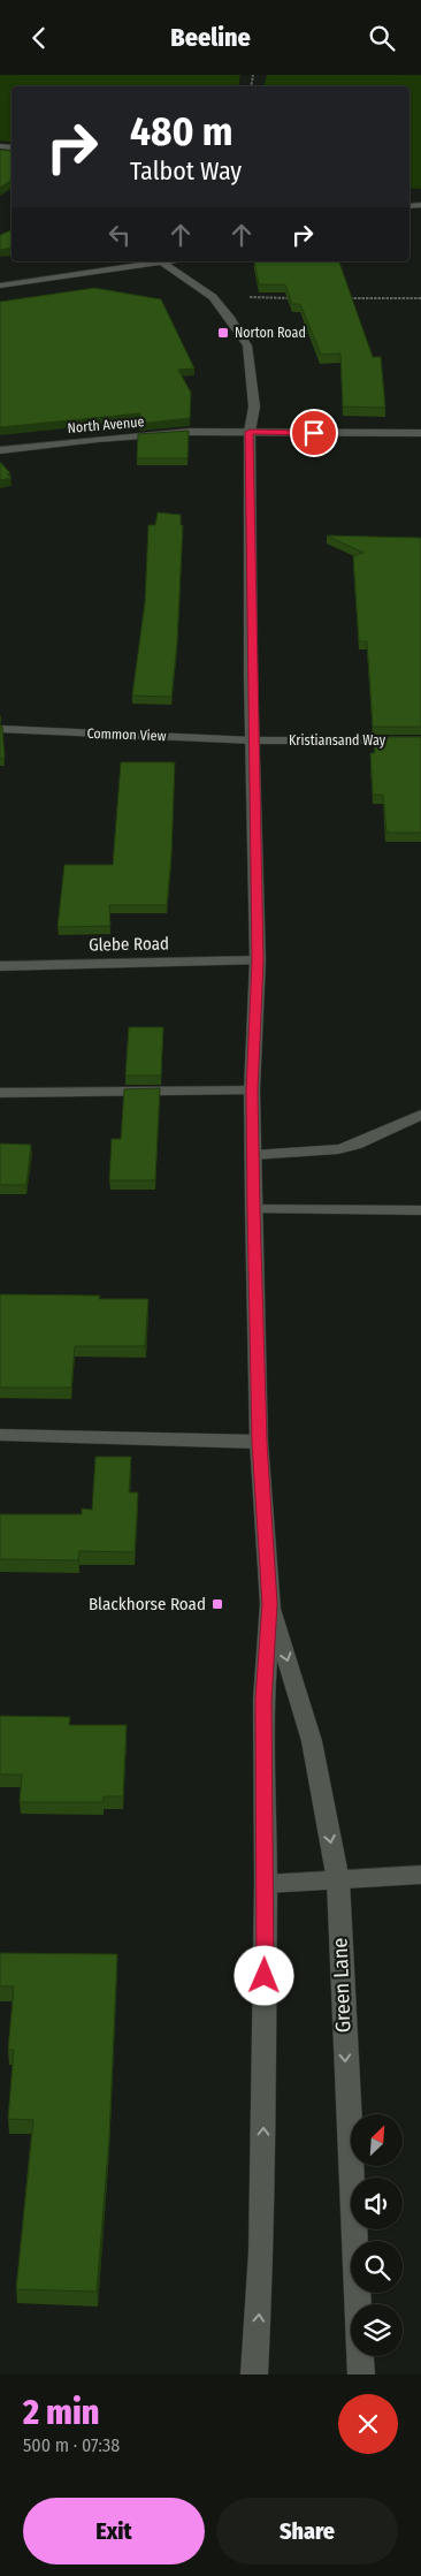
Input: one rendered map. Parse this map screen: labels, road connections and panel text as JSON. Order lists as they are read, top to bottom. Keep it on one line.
{"streets":{"street":["North Avenue","Common View","Kristiansand Way","Glebe Road","Green Lane"]},"crossings":[["North Avenue","Green Lane"],["Common View","Kristiansand Way"],["Common View","Green Lane"],["Kristiansand Way","Green Lane"],["Glebe Road","Green Lane"]],"places":{"transit":["Norton Road","Blackhorse Road"]},"north":"top right","page":{"header":"Beeline","turn":["480 m","Talbot Way"],"heading":["2 min","500 m · 07:38"],"buttons":["Exit","Share"]}}
